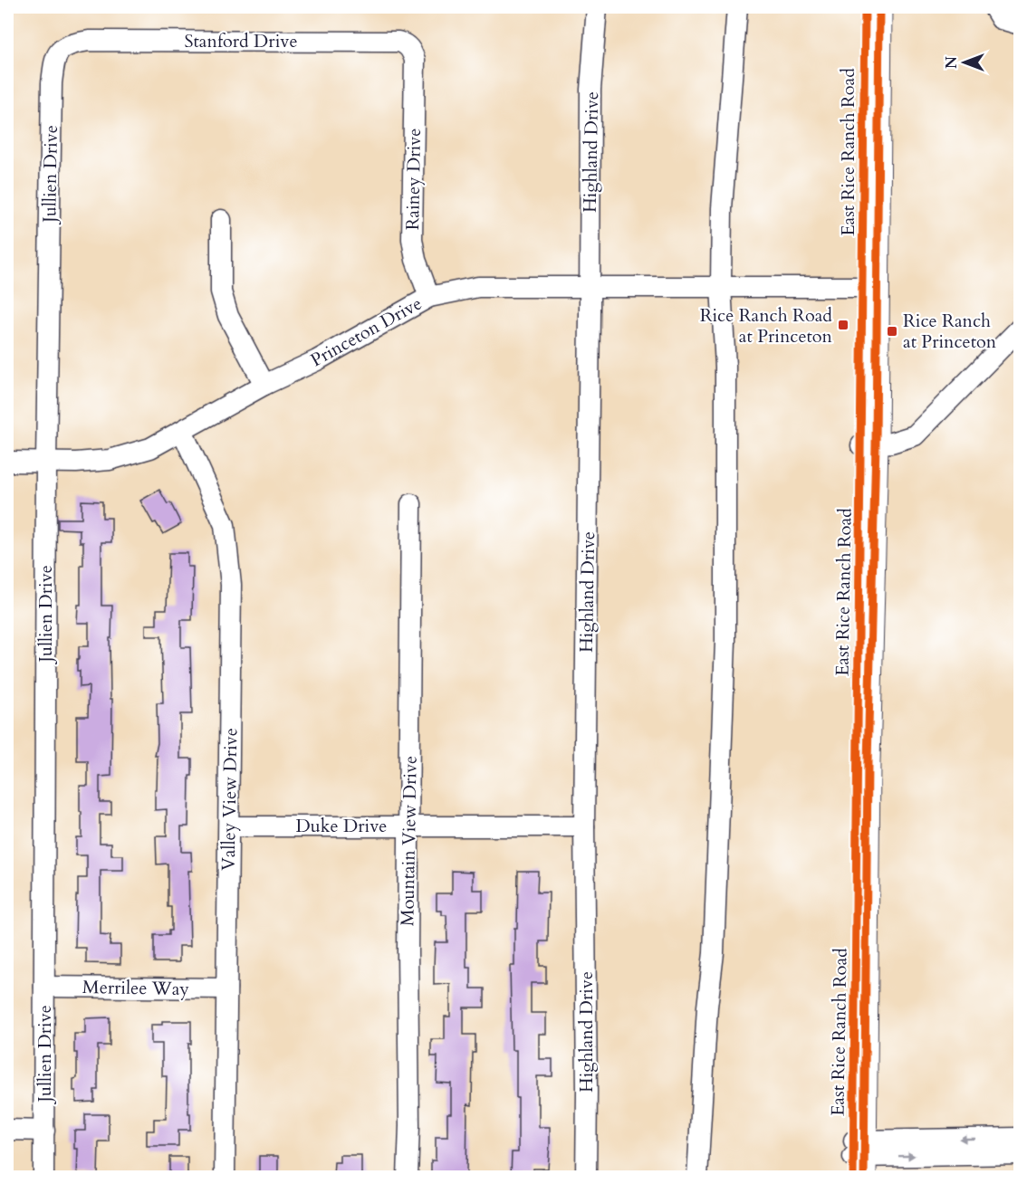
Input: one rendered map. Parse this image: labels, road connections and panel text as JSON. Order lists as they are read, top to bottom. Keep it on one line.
{"streets":{"main road":["East Rice Ranch Road"],"street":["Stanford Drive","Highland Drive","Jullien Drive","Rainey Drive","Princeton Drive","Valley View Drive","Duke Drive","Mountain View Drive","Merrilee Way"]},"crossings":[["Stanford Drive","Jullien Drive"],["Stanford Drive","Rainey Drive"],["Highland Drive","Princeton Drive"],["Highland Drive","Duke Drive"],["East Rice Ranch Road","Princeton Drive"],["Jullien Drive","Princeton Drive"],["Jullien Drive","Merrilee Way"],["Rainey Drive","Princeton Drive"],["Princeton Drive","Valley View Drive"],["Valley View Drive","Duke Drive"],["Valley View Drive","Merrilee Way"],["Duke Drive","Mountain View Drive"]],"places":{"transit":["Rice Ranch Road at Princeton","Rice Ranch at Princeton"]},"north":"left"}
